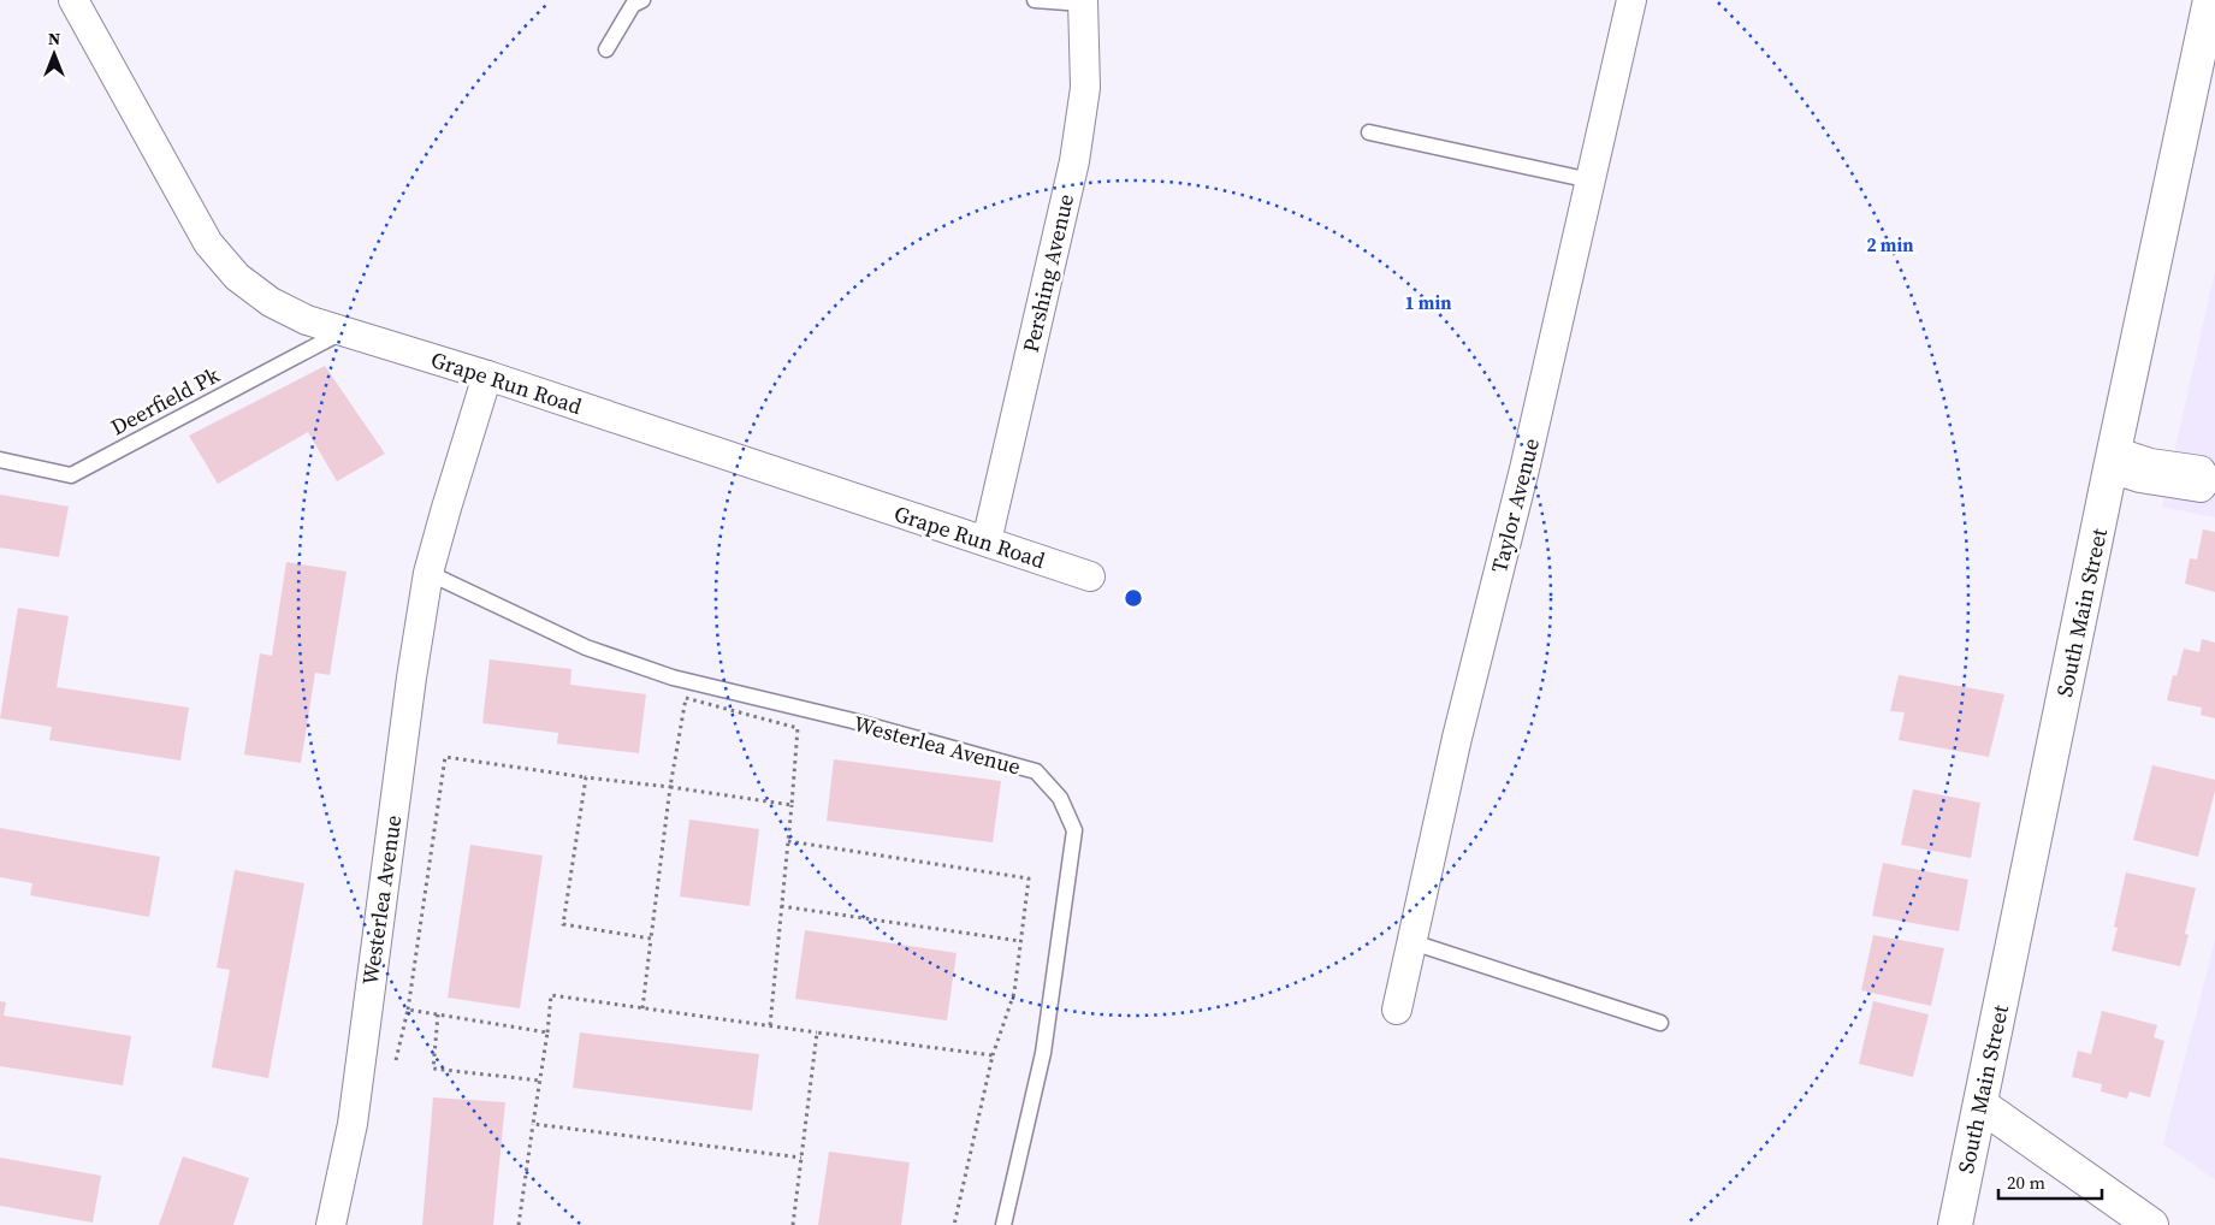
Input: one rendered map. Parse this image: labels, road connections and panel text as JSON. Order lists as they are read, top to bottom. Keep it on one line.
{"streets":{"main road":["South Main Street"],"street":["Pershing Avenue","Grape Run Road","Taylor Avenue","Westerlea Avenue"],"lane":["Deerfield Pk"]},"crossings":[["Pershing Avenue","Grape Run Road"],["Grape Run Road","Deerfield Pk"],["Grape Run Road","Westerlea Avenue"]],"scale_bar":"20 m","north":"top","rings":["2 min","1 min"]}
